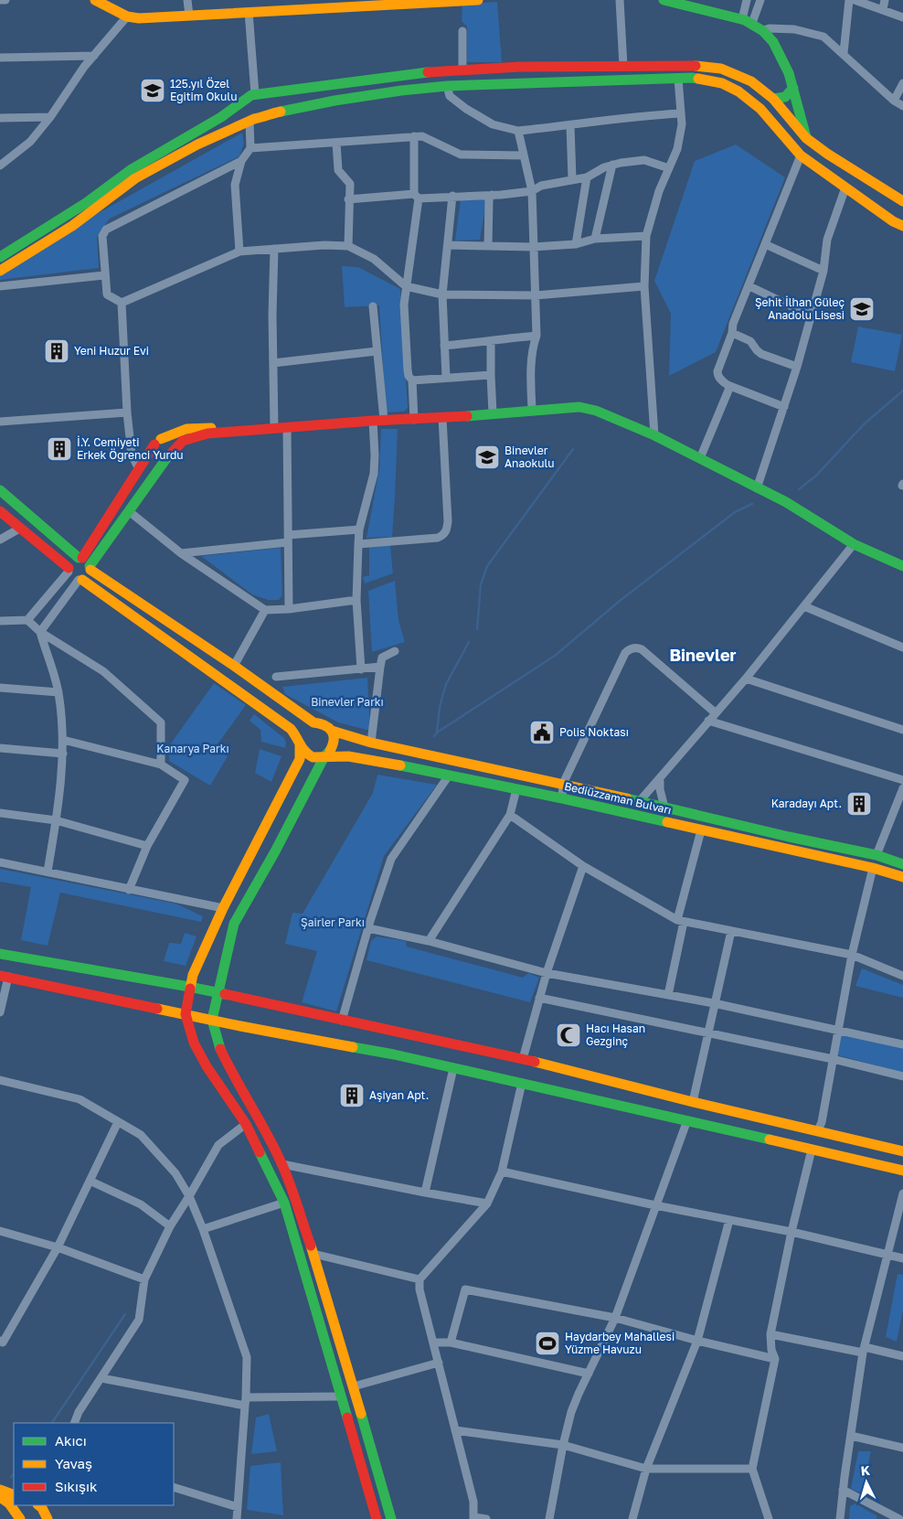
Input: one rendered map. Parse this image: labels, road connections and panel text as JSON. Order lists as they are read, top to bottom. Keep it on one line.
{"streets":{"main road":["Bediüzzaman Bulvarı"]},"districts":["Binevler"],"parks":["Binevler Parkı","Kanarya Parkı","Şairler Parkı"],"places":{"school or university":["125.yıl Özel Eğitim Okulu","Şehit İlhan Güleç Anadolu Lisesi","Binevler Anaokulu"],"building":["Yeni Huzur Evi","İ.Y. Cemiyeti Erkek Öğrenci Yurdu","Karadayı Apt.","Aşiyan Apt."],"public building":["Polis Noktası"],"mosque":["Hacı Hasan Gezginç"],"sports":["Haydarbey Mahallesi Yüzme Havuzu"]},"legend":["Akıcı","Yavaş","Sıkışık"],"north":"top"}
